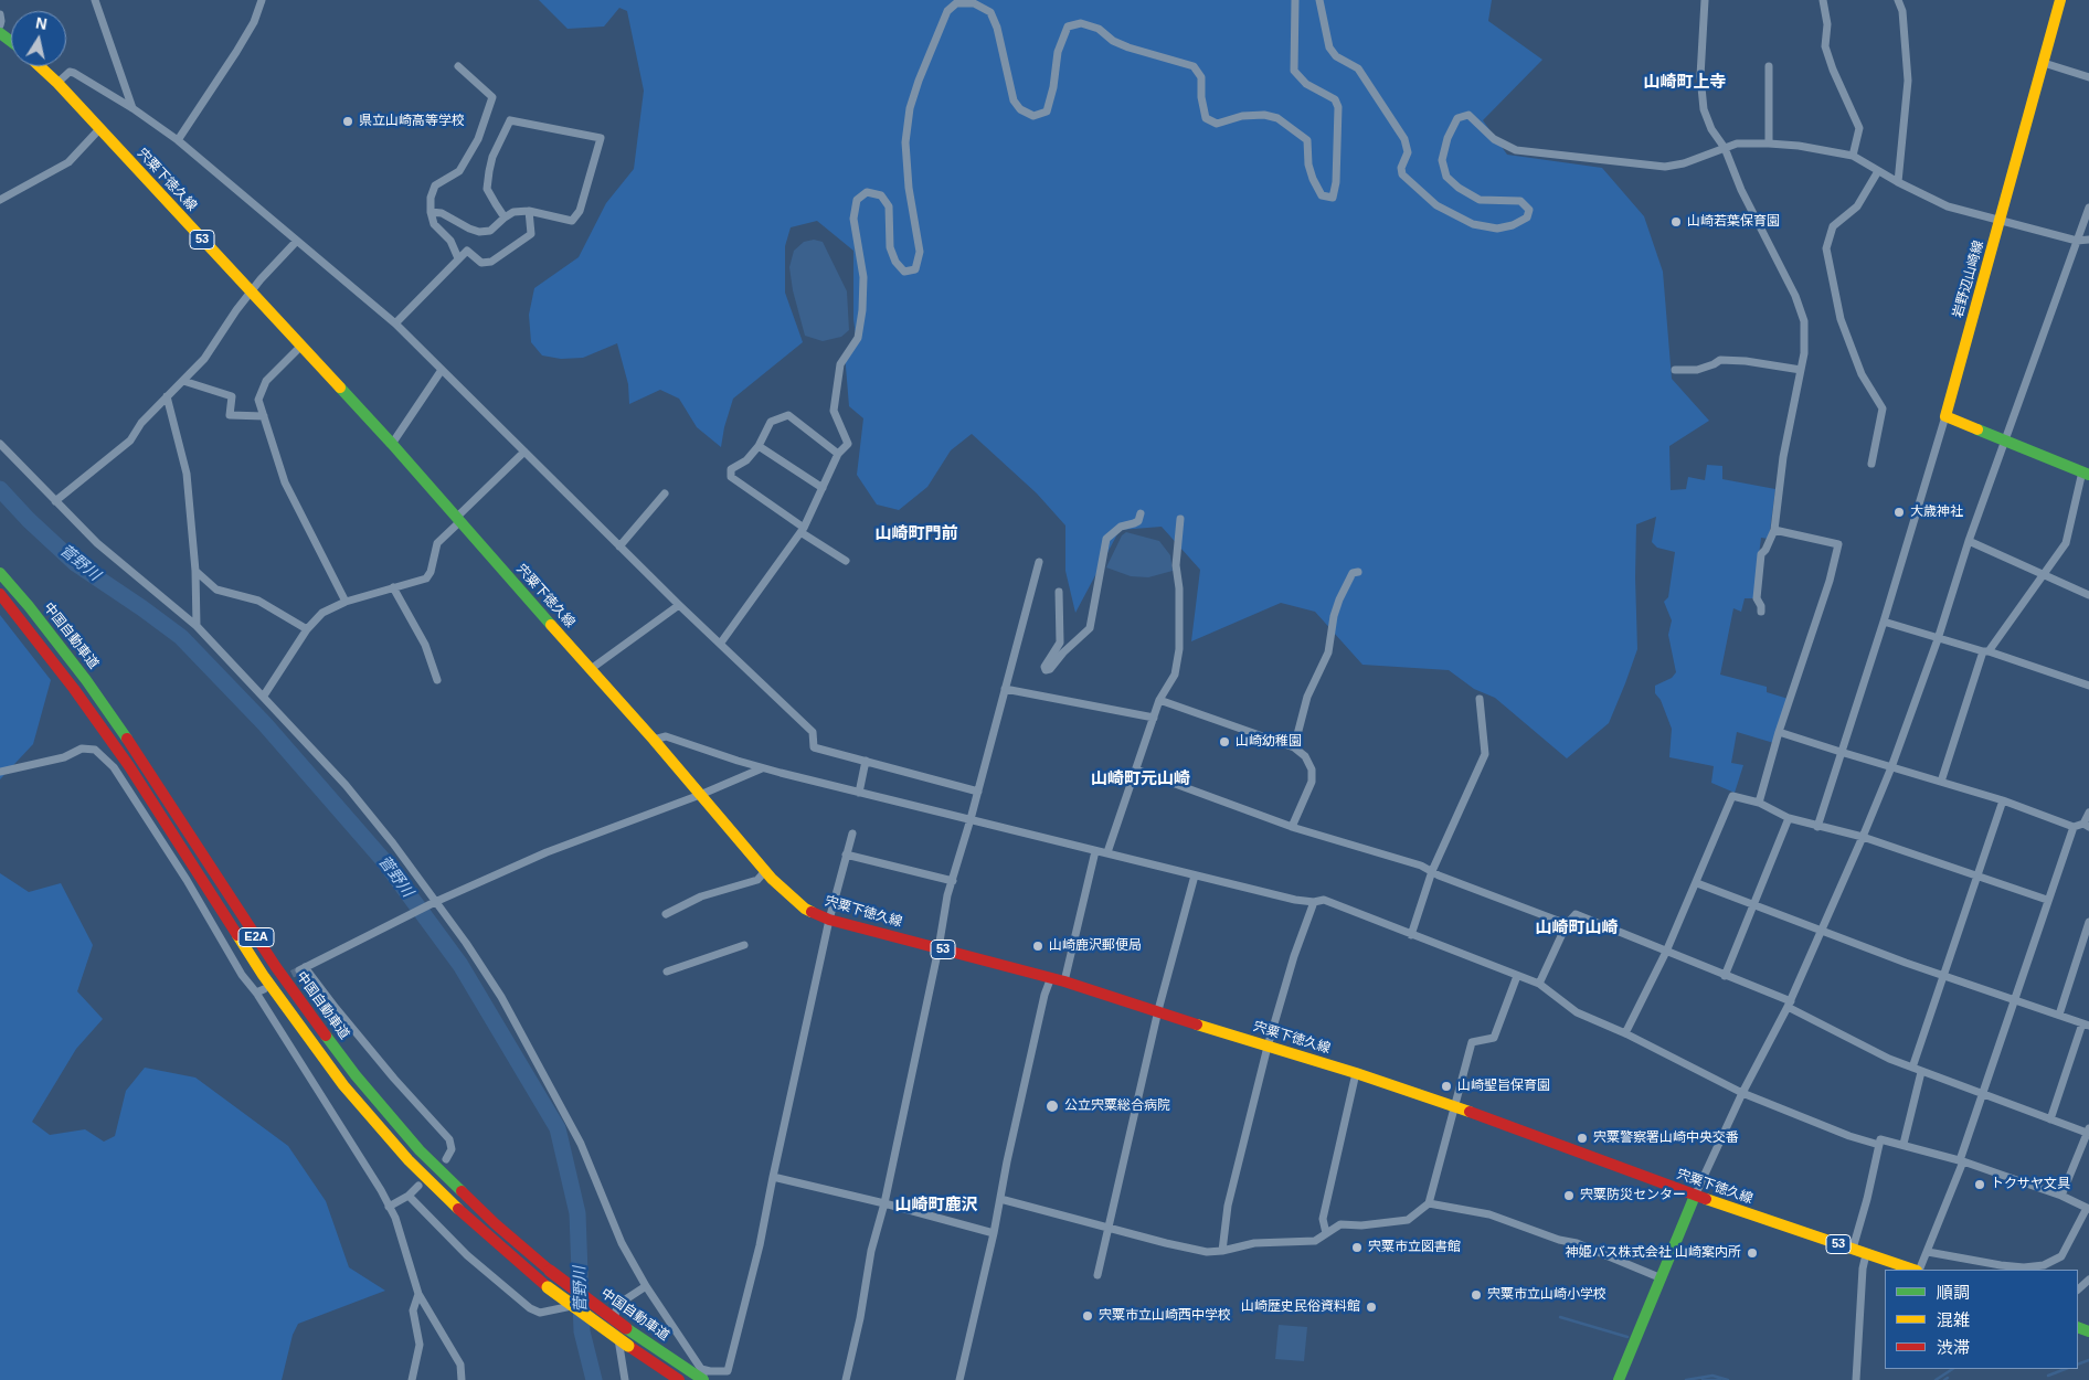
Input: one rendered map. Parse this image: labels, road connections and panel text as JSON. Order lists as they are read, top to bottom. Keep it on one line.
{"streets":{"main road":["宍粟下徳久線","53","岩野辺山崎線","中国自動車道","E2A"]},"crossings":[["中国自動車道","E2A"]],"districts":["山崎町上寺","山崎町門前","山崎町元山崎","山崎町山崎","山崎町鹿沢"],"water":["菅野川"],"places":["県立山崎高等学校","山崎若葉保育園","大歳神社","山崎幼稚園","山崎鹿沢郵便局","山崎聖旨保育園","公立宍粟総合病院","宍粟警察署山崎中央交番","トクサヤ文具","宍粟防災センター","宍粟市立図書館","神姫バス株式会社 山崎案内所","宍粟市立山崎小学校","山崎歴史民俗資料館","宍粟市立山崎西中学校"],"legend":["順調","混雑","渋滞"],"north":"top"}
